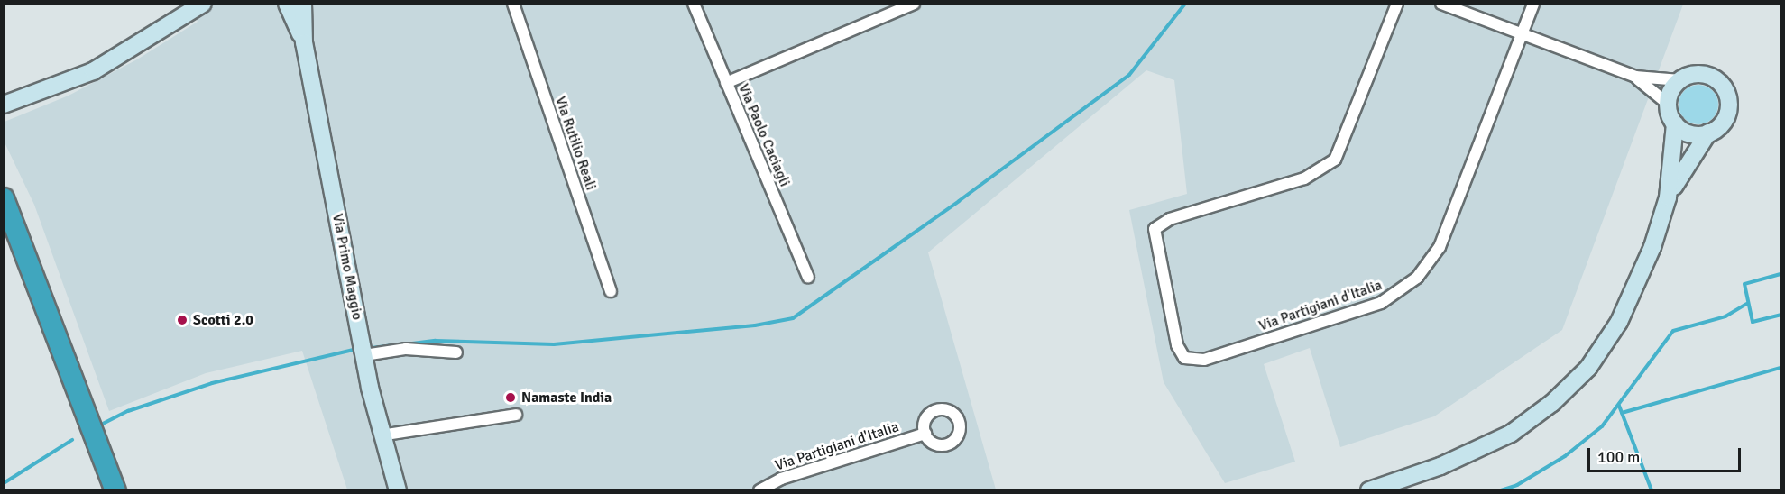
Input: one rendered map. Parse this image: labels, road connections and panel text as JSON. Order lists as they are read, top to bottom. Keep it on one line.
{"streets":{"street":["Via Paolo Caciagli","Via Rutilio Reali","Via Primo Maggio","Via Partigiani d'Italia"]},"places":["Scotti 2.0","Namaste India"],"scale_bar":"100 m"}
